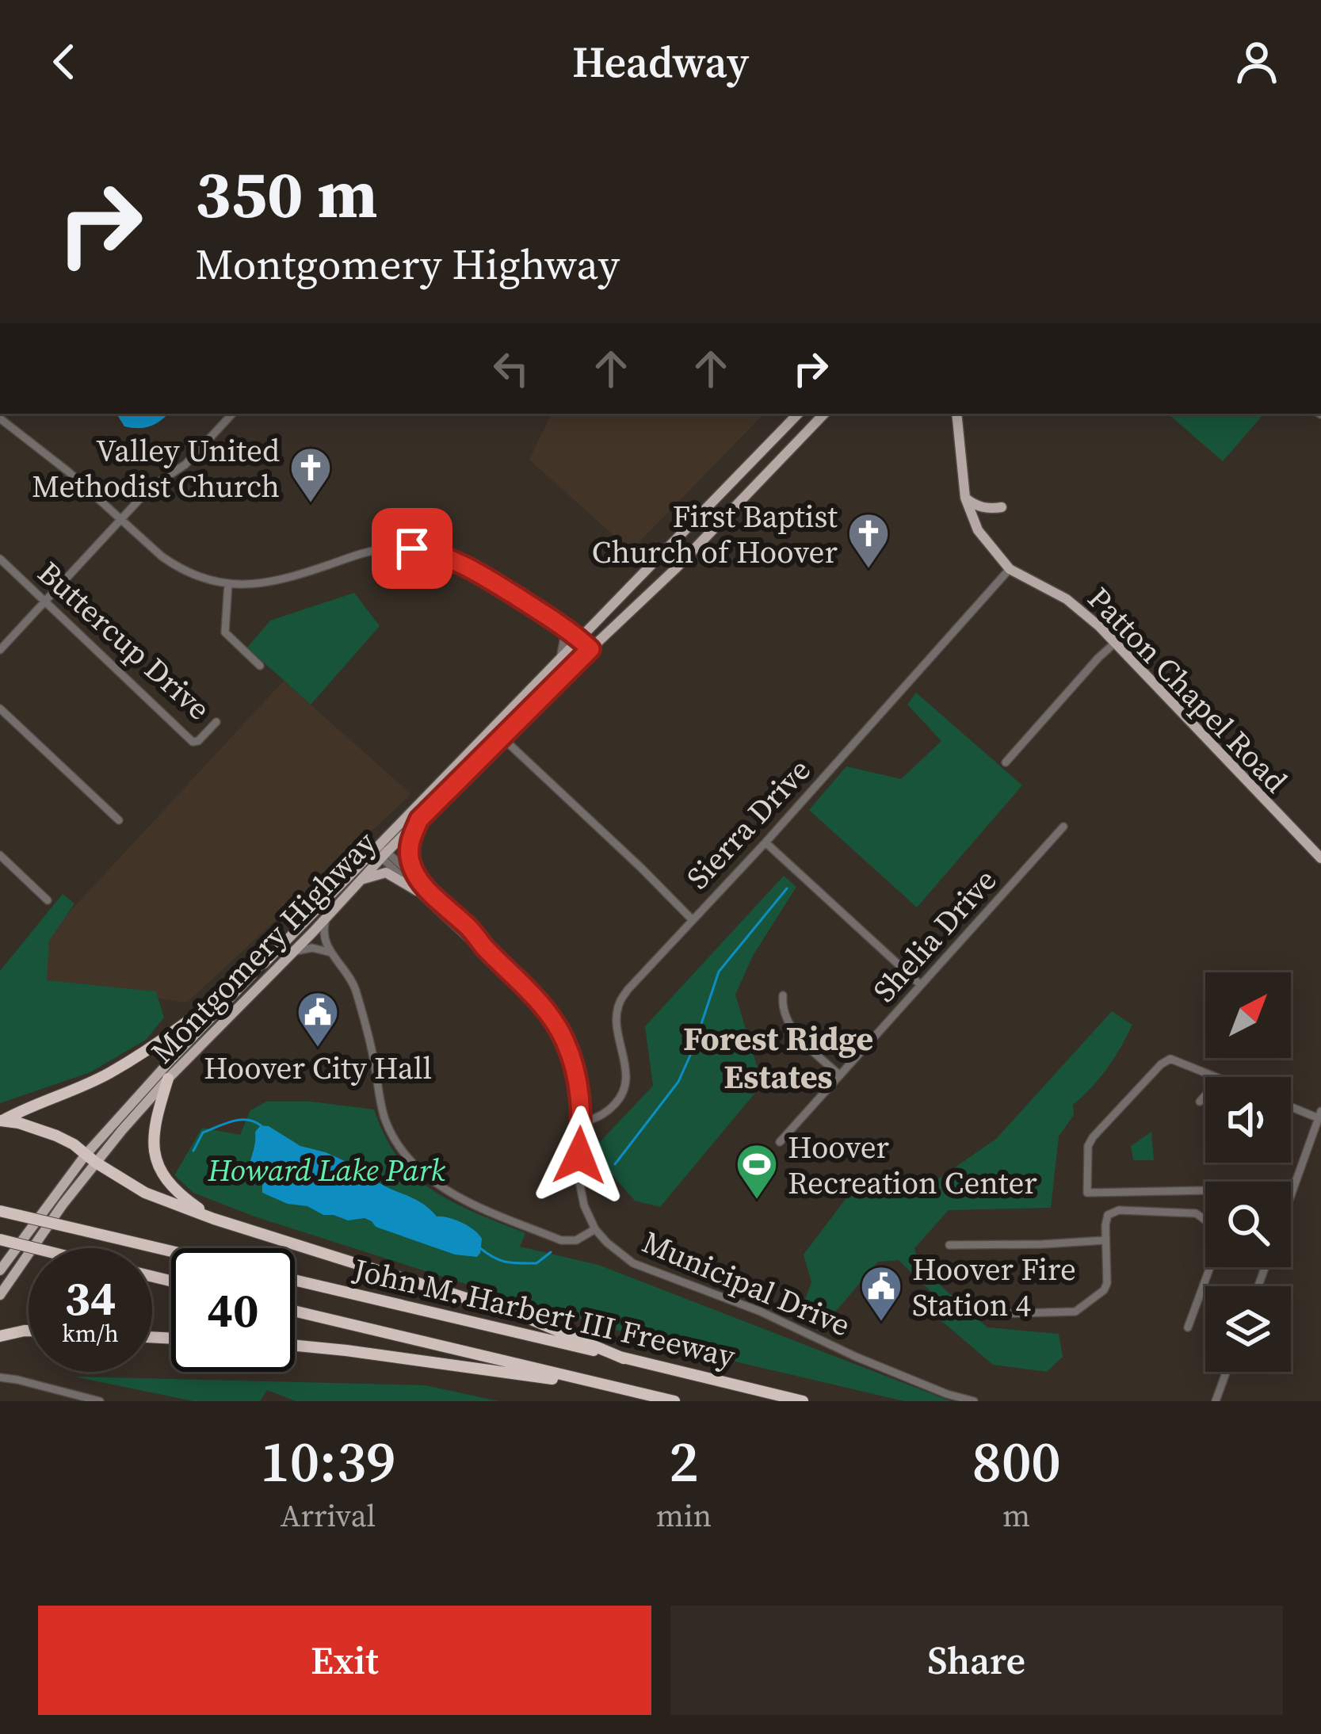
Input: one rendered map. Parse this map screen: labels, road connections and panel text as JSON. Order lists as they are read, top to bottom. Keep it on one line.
{"streets":{"highway":["John M. Harbert III Freeway"],"main road":["Patton Chapel Road","Montgomery Highway"],"street":["Buttercup Drive","Sierra Drive","Shelia Drive","Municipal Drive"]},"crossings":[["Patton Chapel Road","Sierra Drive"],["Sierra Drive","Municipal Drive"],["Montgomery Highway","Municipal Drive"]],"districts":["Forest Ridge Estates"],"parks":["Howard Lake Park"],"places":{"church":["Valley United Methodist Church","First Baptist Church of Hoover"],"public building":["Hoover City Hall","Hoover Fire Station 4"],"sports":["Hoover Recreation Center"]},"north":"top right","page":{"header":"Headway","turn":["350 m","Montgomery Highway"],"speed":"34 km/h","limit":"40","eta":["10:39","Arrival","2","min","800","m"],"buttons":["Exit","Share"]}}
